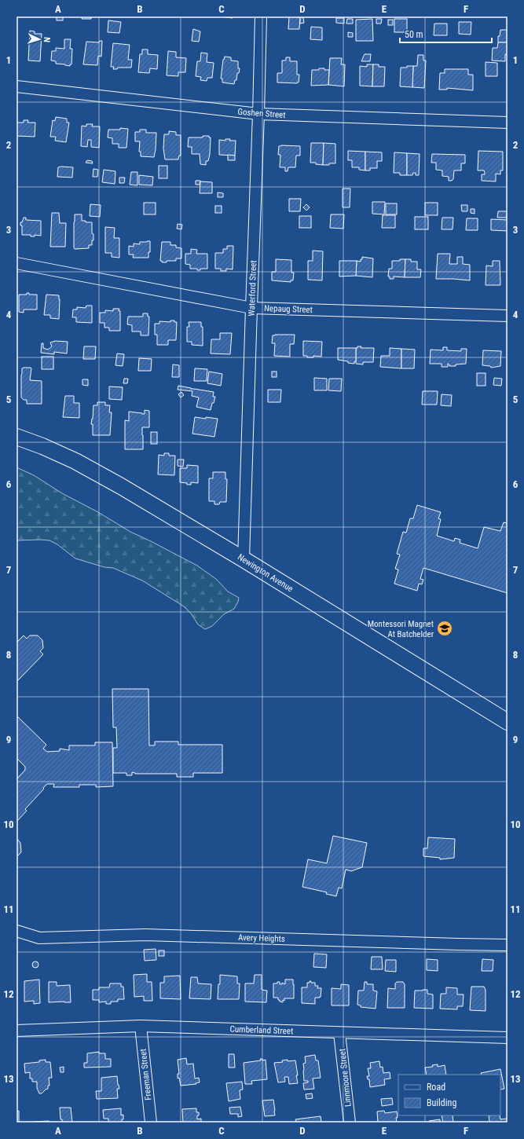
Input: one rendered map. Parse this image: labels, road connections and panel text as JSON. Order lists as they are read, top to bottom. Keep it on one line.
{"streets":{"main road":["Newington Avenue"],"street":["Goshen Street","Waterford Street","Nepaug Street","Avery Heights","Cumberland Street","Freeman Street","Linnmoore Street"]},"crossings":[["Goshen Street","Waterford Street"],["Waterford Street","Nepaug Street"],["Waterford Street","Newington Avenue"],["Cumberland Street","Freeman Street"],["Cumberland Street","Linnmoore Street"]],"places":{"school or university":["Montessori Magnet At Batchelder"]},"legend":["Road","Building"],"scale_bar":"50 m","north":"right","grid":{"columns":["A","B","C","D","E","F"],"rows":["1","2","3","4","5","6","7","8","9","10","11","12","13"]}}
